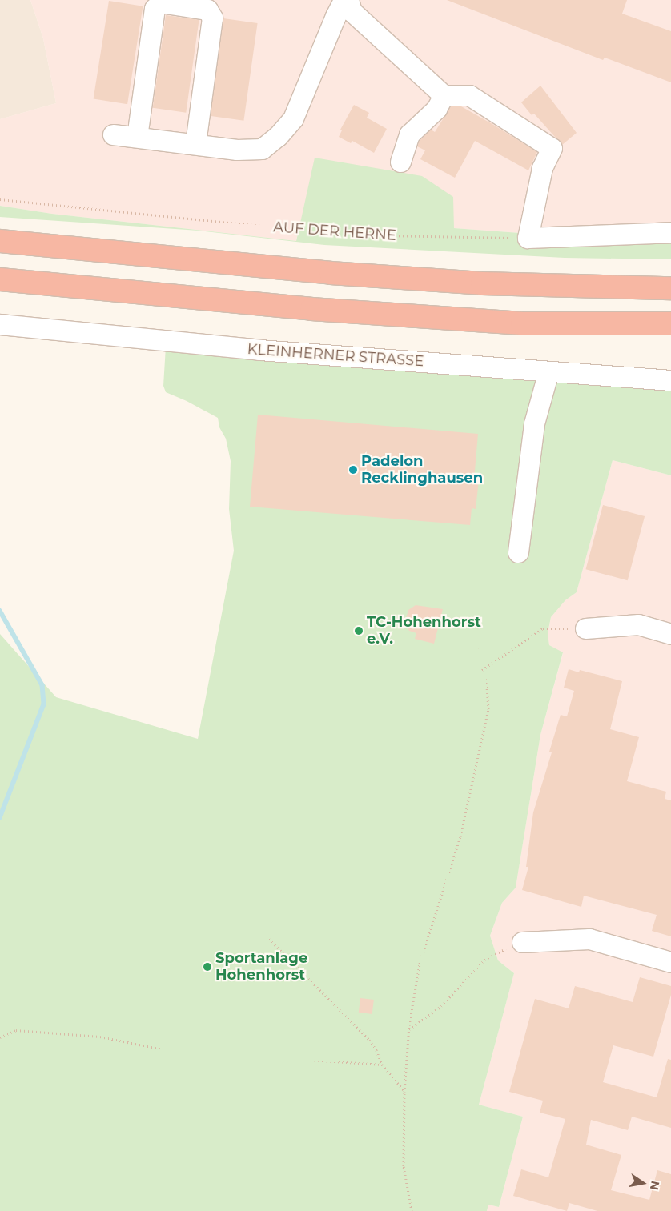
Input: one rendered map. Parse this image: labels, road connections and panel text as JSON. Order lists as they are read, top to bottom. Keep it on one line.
{"streets":{"street":["KLEINHERNER STRASSE"],"path":["AUF DER HERNE"]},"places":["Padelon Recklinghausen","TC-Hohenhorst e.V.","Sportanlage Hohenhorst"],"north":"right"}
